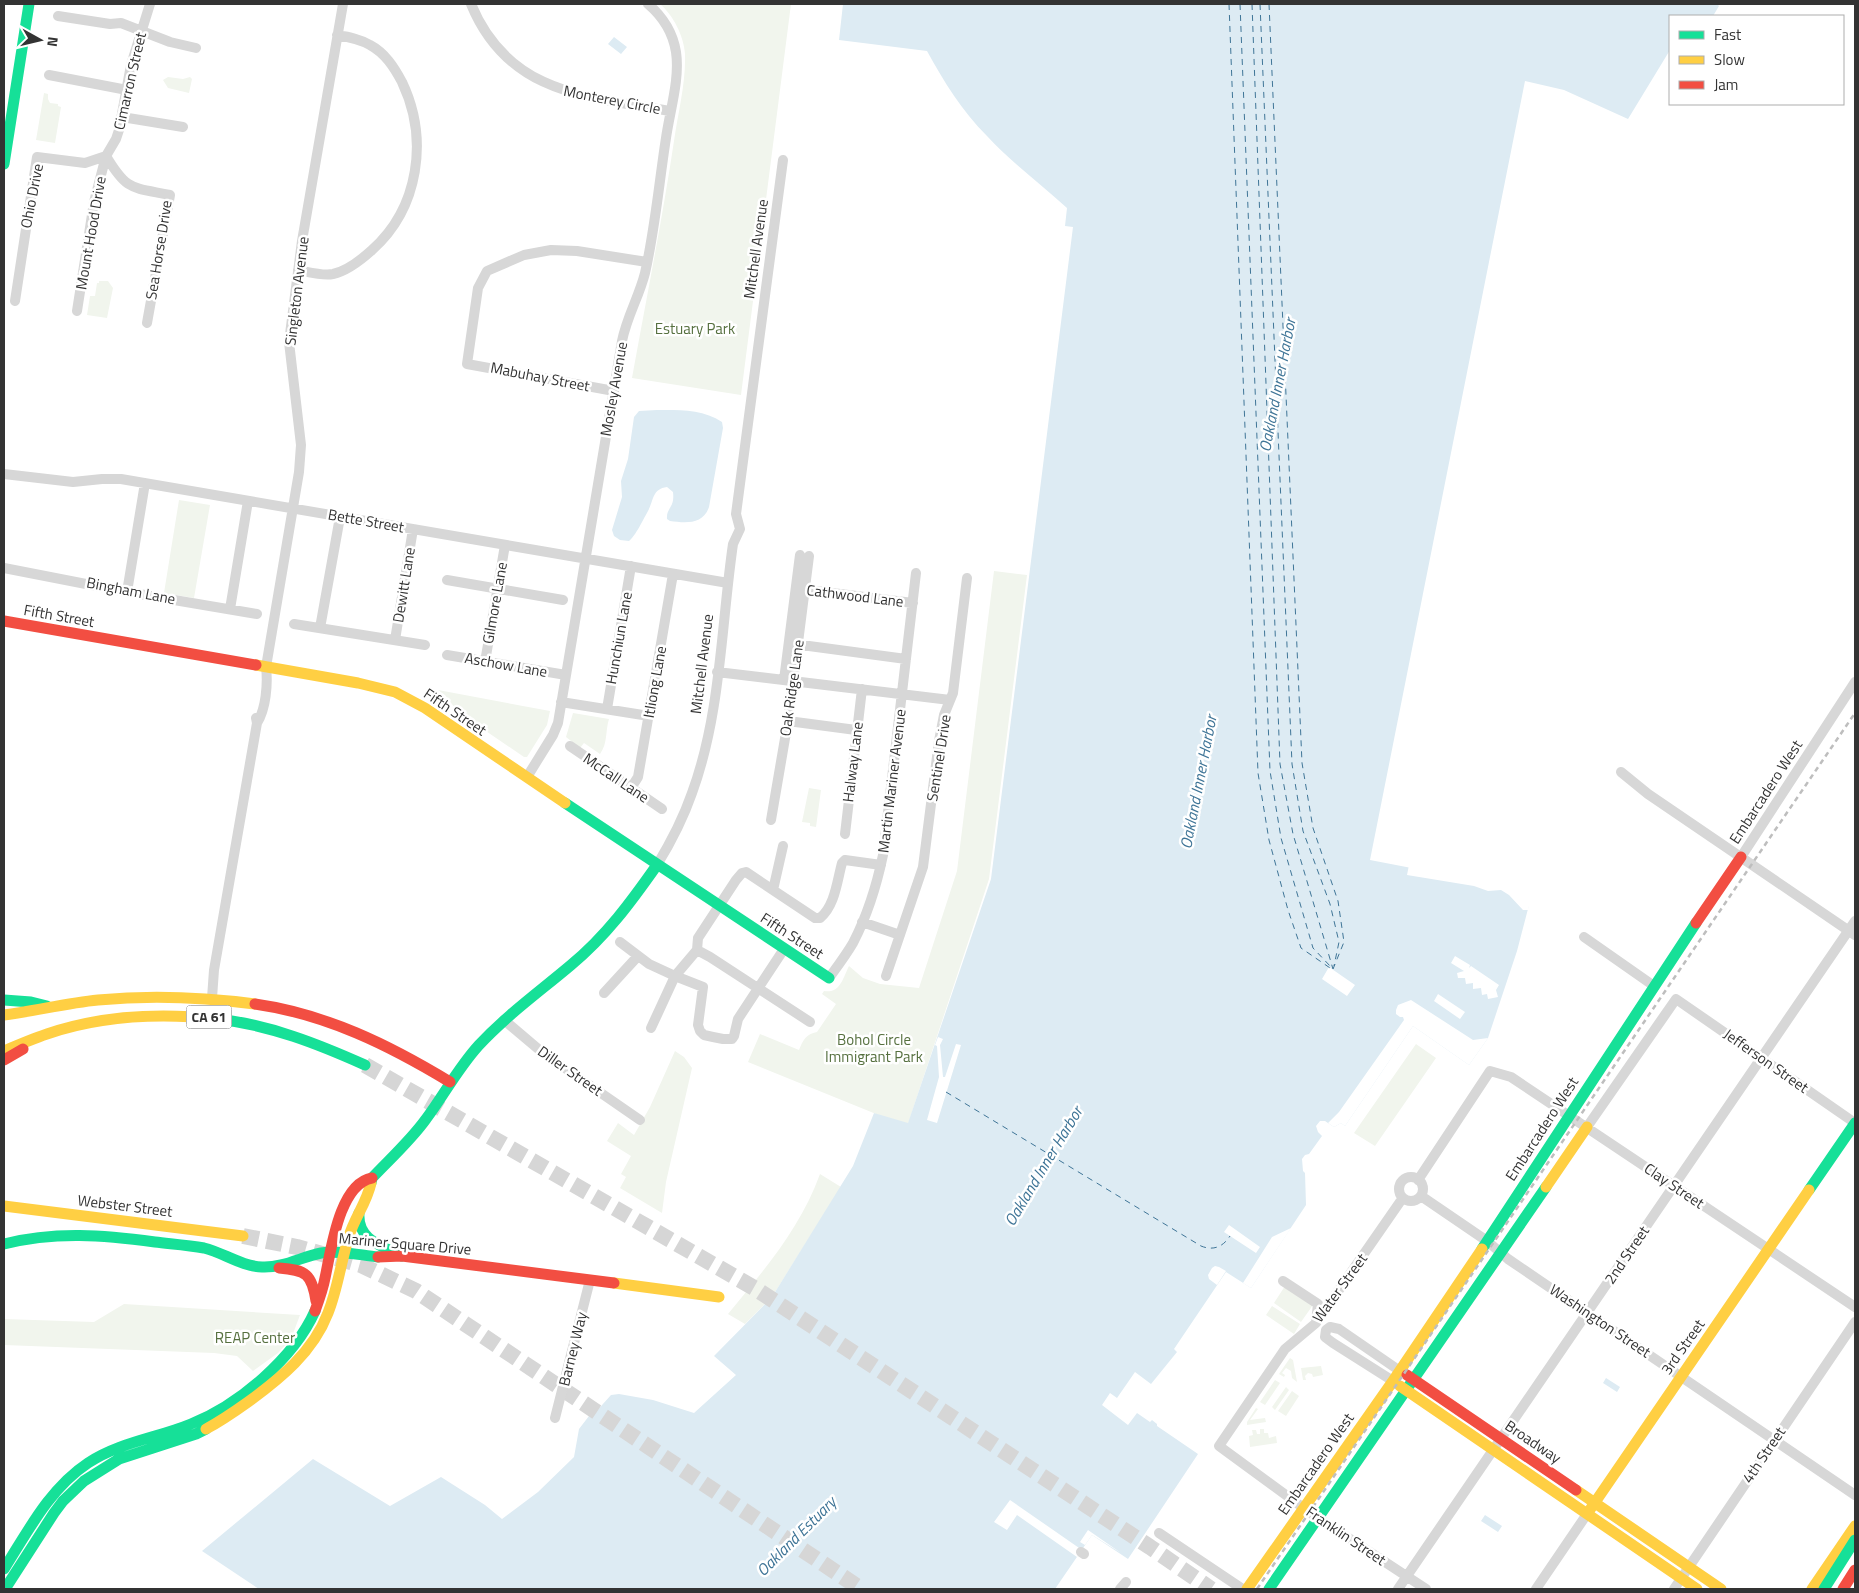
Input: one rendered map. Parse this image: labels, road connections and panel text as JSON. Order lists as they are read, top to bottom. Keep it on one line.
{"streets":{"main road":["Mitchell Avenue","Fifth Street","Embarcadero West","CA 61","Webster Street","Mariner Square Drive","3rd Street","Broadway"],"street":["Cimarron Street","Monterey Circle","Ohio Drive","Mount Hood Drive","Sea Horse Drive","Singleton Avenue","Mabuhay Street","Mosley Avenue","Bette Street","Dewitt Lane","Bingham Lane","Cathwood Lane","Gilmore Lane","Hunchiun Lane","Aschow Lane","Itliong Lane","Oak Ridge Lane","Sentinel Drive","Halway Lane","McCall Lane","Martin Mariner Avenue","Jefferson Street","Diller Street","Clay Street","2nd Street","Water Street","Washington Street","Barney Way","4th Street","Franklin Street"]},"crossings":[["Cimarron Street","Ohio Drive"],["Cimarron Street","Mount Hood Drive"],["Cimarron Street","Sea Horse Drive"],["Monterey Circle","Mosley Avenue"],["Ohio Drive","Mount Hood Drive"],["Ohio Drive","Sea Horse Drive"],["Mount Hood Drive","Sea Horse Drive"],["Mitchell Avenue","Bette Street"],["Mitchell Avenue","Fifth Street"],["Mitchell Avenue","Diller Street"],["Singleton Avenue","Bette Street"],["Singleton Avenue","Fifth Street"],["Mabuhay Street","Mosley Avenue"],["Mosley Avenue","Bette Street"],["Mosley Avenue","Fifth Street"],["Mosley Avenue","Aschow Lane"],["Bette Street","Dewitt Lane"],["Bette Street","Gilmore Lane"],["Bette Street","Hunchiun Lane"],["Bette Street","Itliong Lane"],["Cathwood Lane","Oak Ridge Lane"],["Cathwood Lane","Martin Mariner Avenue"],["Gilmore Lane","Aschow Lane"],["Fifth Street","Martin Mariner Avenue"],["Itliong Lane","McCall Lane"],["Embarcadero West","Jefferson Street"],["Embarcadero West","Clay Street"],["Embarcadero West","Washington Street"],["Embarcadero West","Broadway"],["Embarcadero West","Franklin Street"],["Jefferson Street","2nd Street"],["Jefferson Street","3rd Street"],["Clay Street","2nd Street"],["Clay Street","Water Street"],["Clay Street","Washington Street"],["Clay Street","3rd Street"],["Mariner Square Drive","Barney Way"],["2nd Street","Washington Street"],["2nd Street","Broadway"],["2nd Street","Franklin Street"],["Water Street","Washington Street"],["Water Street","Broadway"],["Water Street","Franklin Street"],["Washington Street","3rd Street"],["Washington Street","4th Street"],["3rd Street","Broadway"],["Broadway","4th Street"]],"water":["Oakland Inner Harbor","Oakland Estuary"],"parks":["Estuary Park","Bohol Circle Immigrant Park","REAP Center"],"legend":["Fast","Slow","Jam"],"north":"right"}
